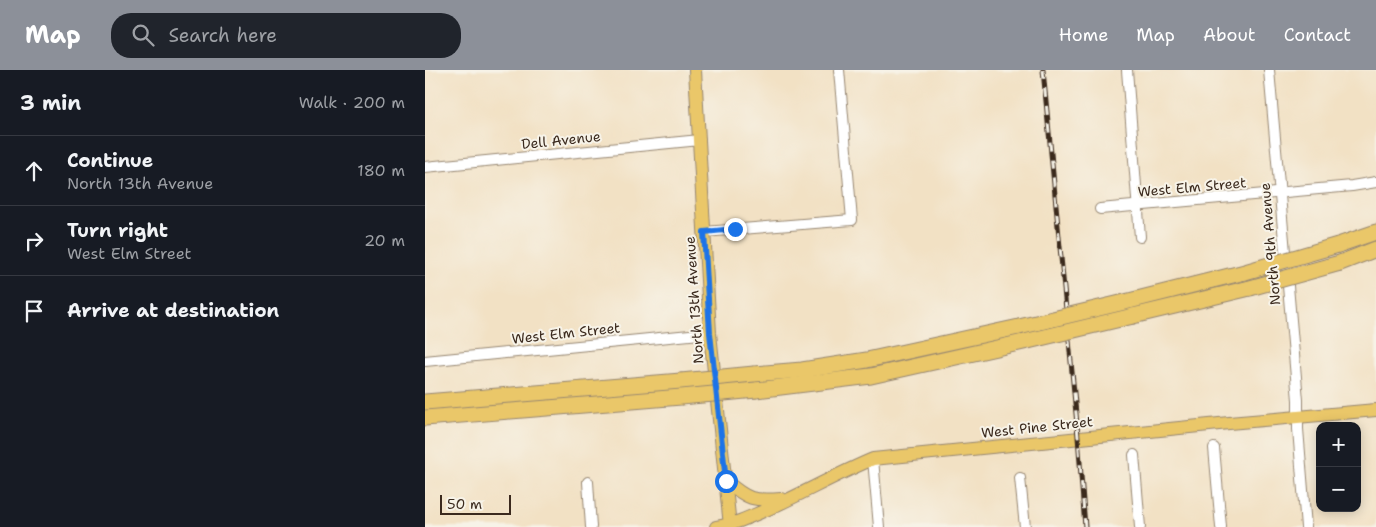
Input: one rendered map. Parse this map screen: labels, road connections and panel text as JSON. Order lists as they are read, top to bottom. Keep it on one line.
{"streets":{"main road":["North 13th Avenue","West Pine Street"],"street":["Dell Avenue","West Elm Street","North 9th Avenue"]},"crossings":[["Dell Avenue","North 13th Avenue"],["West Elm Street","North 9th Avenue"],["West Elm Street","North 13th Avenue"],["North 9th Avenue","West Pine Street"],["North 13th Avenue","West Pine Street"]],"scale_bar":"50 m","page":{"header":"Map","search":"Search here","nav":["Home","Map","About","Contact"],"heading":["3 min","Walk · 200 m"],"list":[["Continue","North 13th Avenue","180 m"],["Turn right","West Elm Street","20 m"],"Arrive at destination"],"map_buttons":["+","−"],"scale":"50 m"}}
